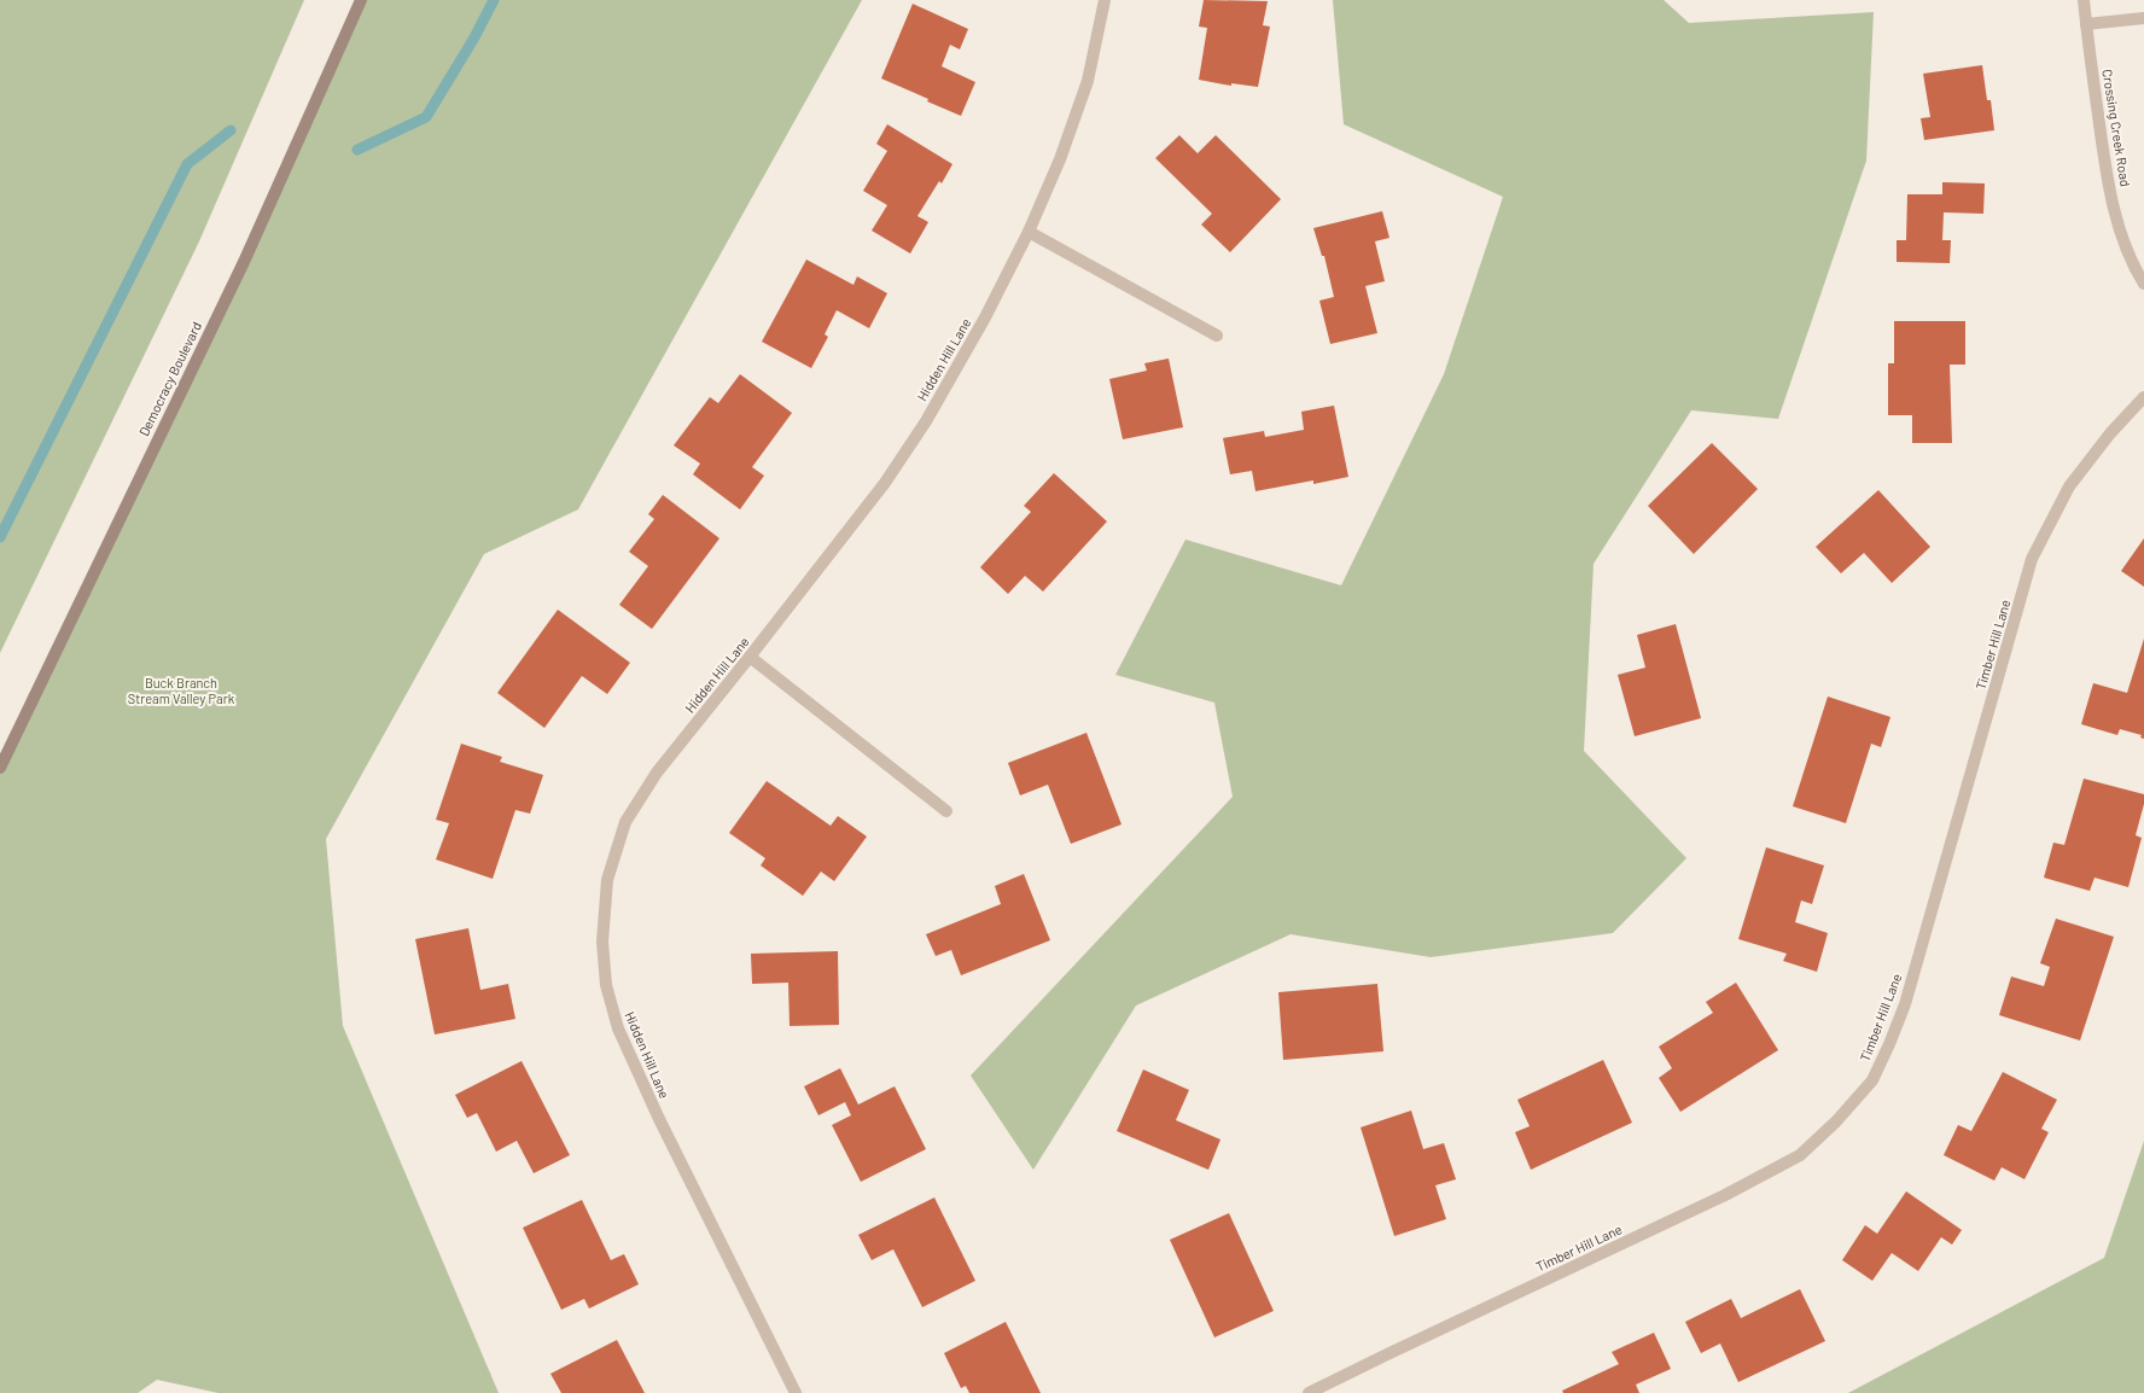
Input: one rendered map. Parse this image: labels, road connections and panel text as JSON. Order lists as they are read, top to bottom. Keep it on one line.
{"streets":{"main road":["Democracy Boulevard"],"street":["Crossing Creek Road","Hidden Hill Lane","Timber Hill Lane"]},"parks":["Buck Branch Stream Valley Park"]}
